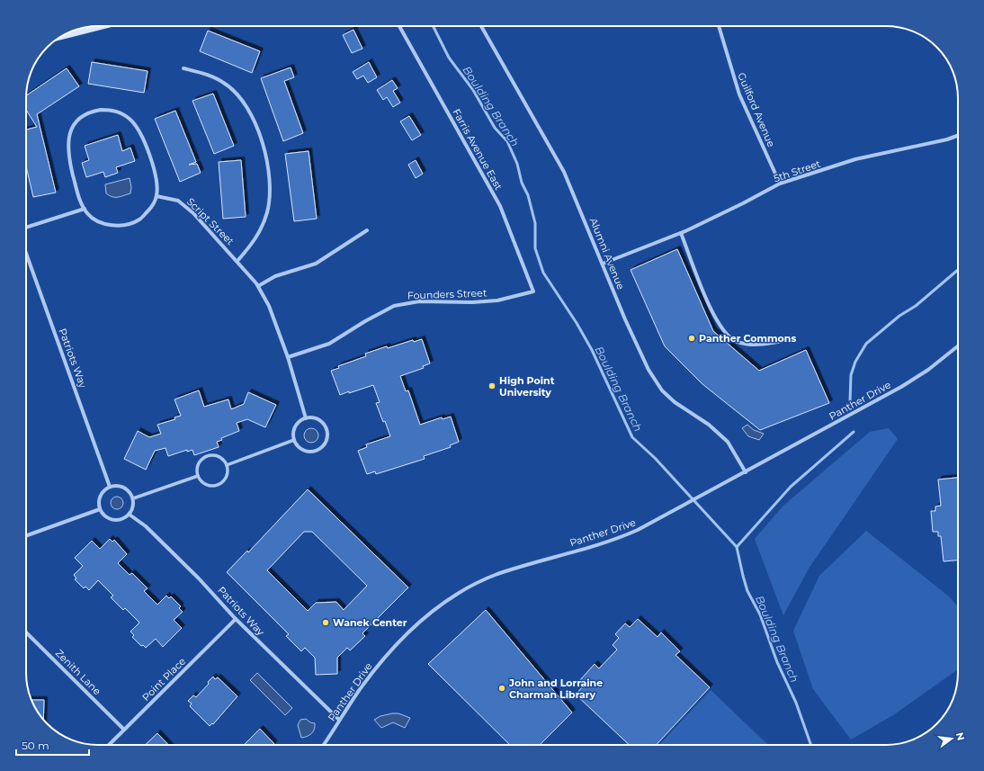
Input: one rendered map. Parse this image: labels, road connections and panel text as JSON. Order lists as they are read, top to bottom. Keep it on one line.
{"streets":{"street":["Guilford Avenue","Farris Avenue East","5th Street","Script Street","Alumni Avenue","Founders Street","Patriots Way","Panther Drive","Zenith Lane","Point Place"]},"crossings":[["Guilford Avenue","5th Street"],["Farris Avenue East","Founders Street"],["5th Street","Alumni Avenue"],["Script Street","Founders Street"],["Alumni Avenue","Panther Drive"],["Patriots Way","Panther Drive"],["Patriots Way","Point Place"],["Zenith Lane","Point Place"]],"water":["Boulding Branch"],"places":["Panther Commons","High Point University","Wanek Center","John and Lorraine Charman Library"],"scale_bar":"50 m","north":"right"}
